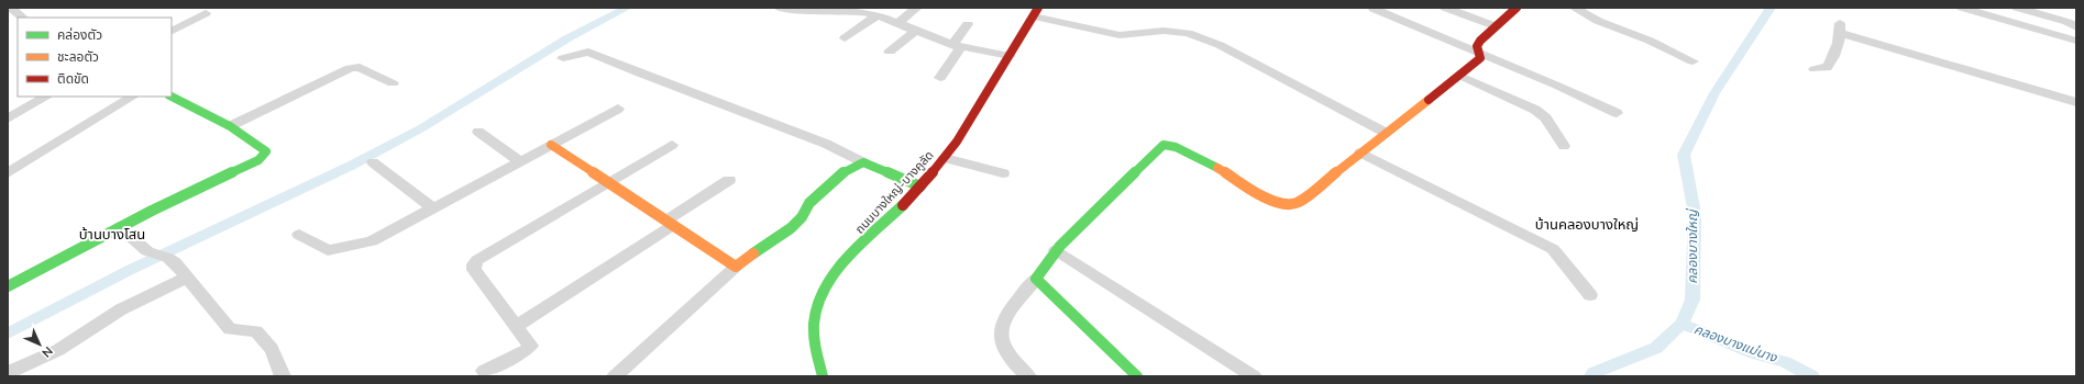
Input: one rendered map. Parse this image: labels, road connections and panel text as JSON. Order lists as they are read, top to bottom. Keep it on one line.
{"streets":{"street":["ถนนบางใหญ่-บางคูลัด"]},"districts":["บ้านคลองบางใหญ่","บ้านบางโสน"],"water":["คลองบางใหญ่","คลองบางแม่นาง"],"legend":["คล่องตัว","ชะลอตัว","ติดขัด"],"north":"bottom right"}
